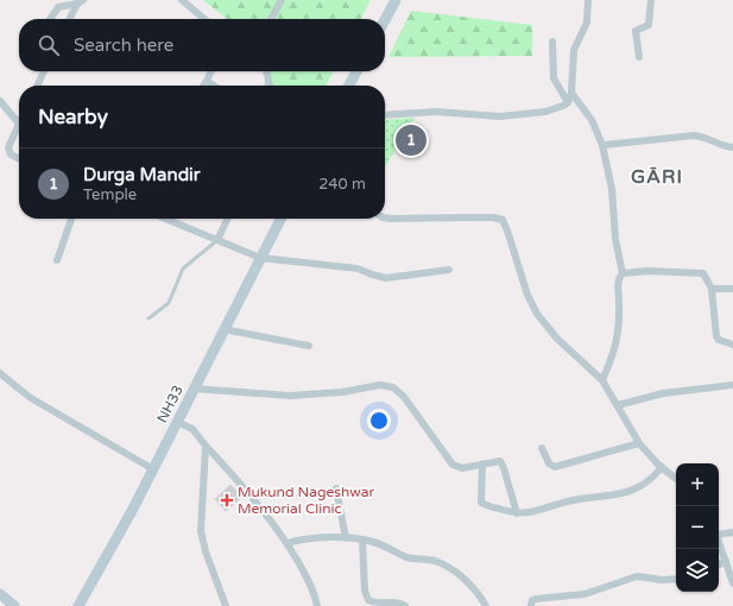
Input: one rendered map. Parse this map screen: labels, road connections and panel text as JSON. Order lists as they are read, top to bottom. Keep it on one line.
{"streets":{"main road":["NH33"]},"districts":["GĀRI"],"places":{"health":["Mukund Nageshwar Memorial Clinic"]},"page":{"search":"Search here","heading":"Nearby","pins":"1","list":[{"mark":"1","name":"Durga Mandir","note":"Temple","value":"240 m"}],"map_buttons":["+","−"]}}
